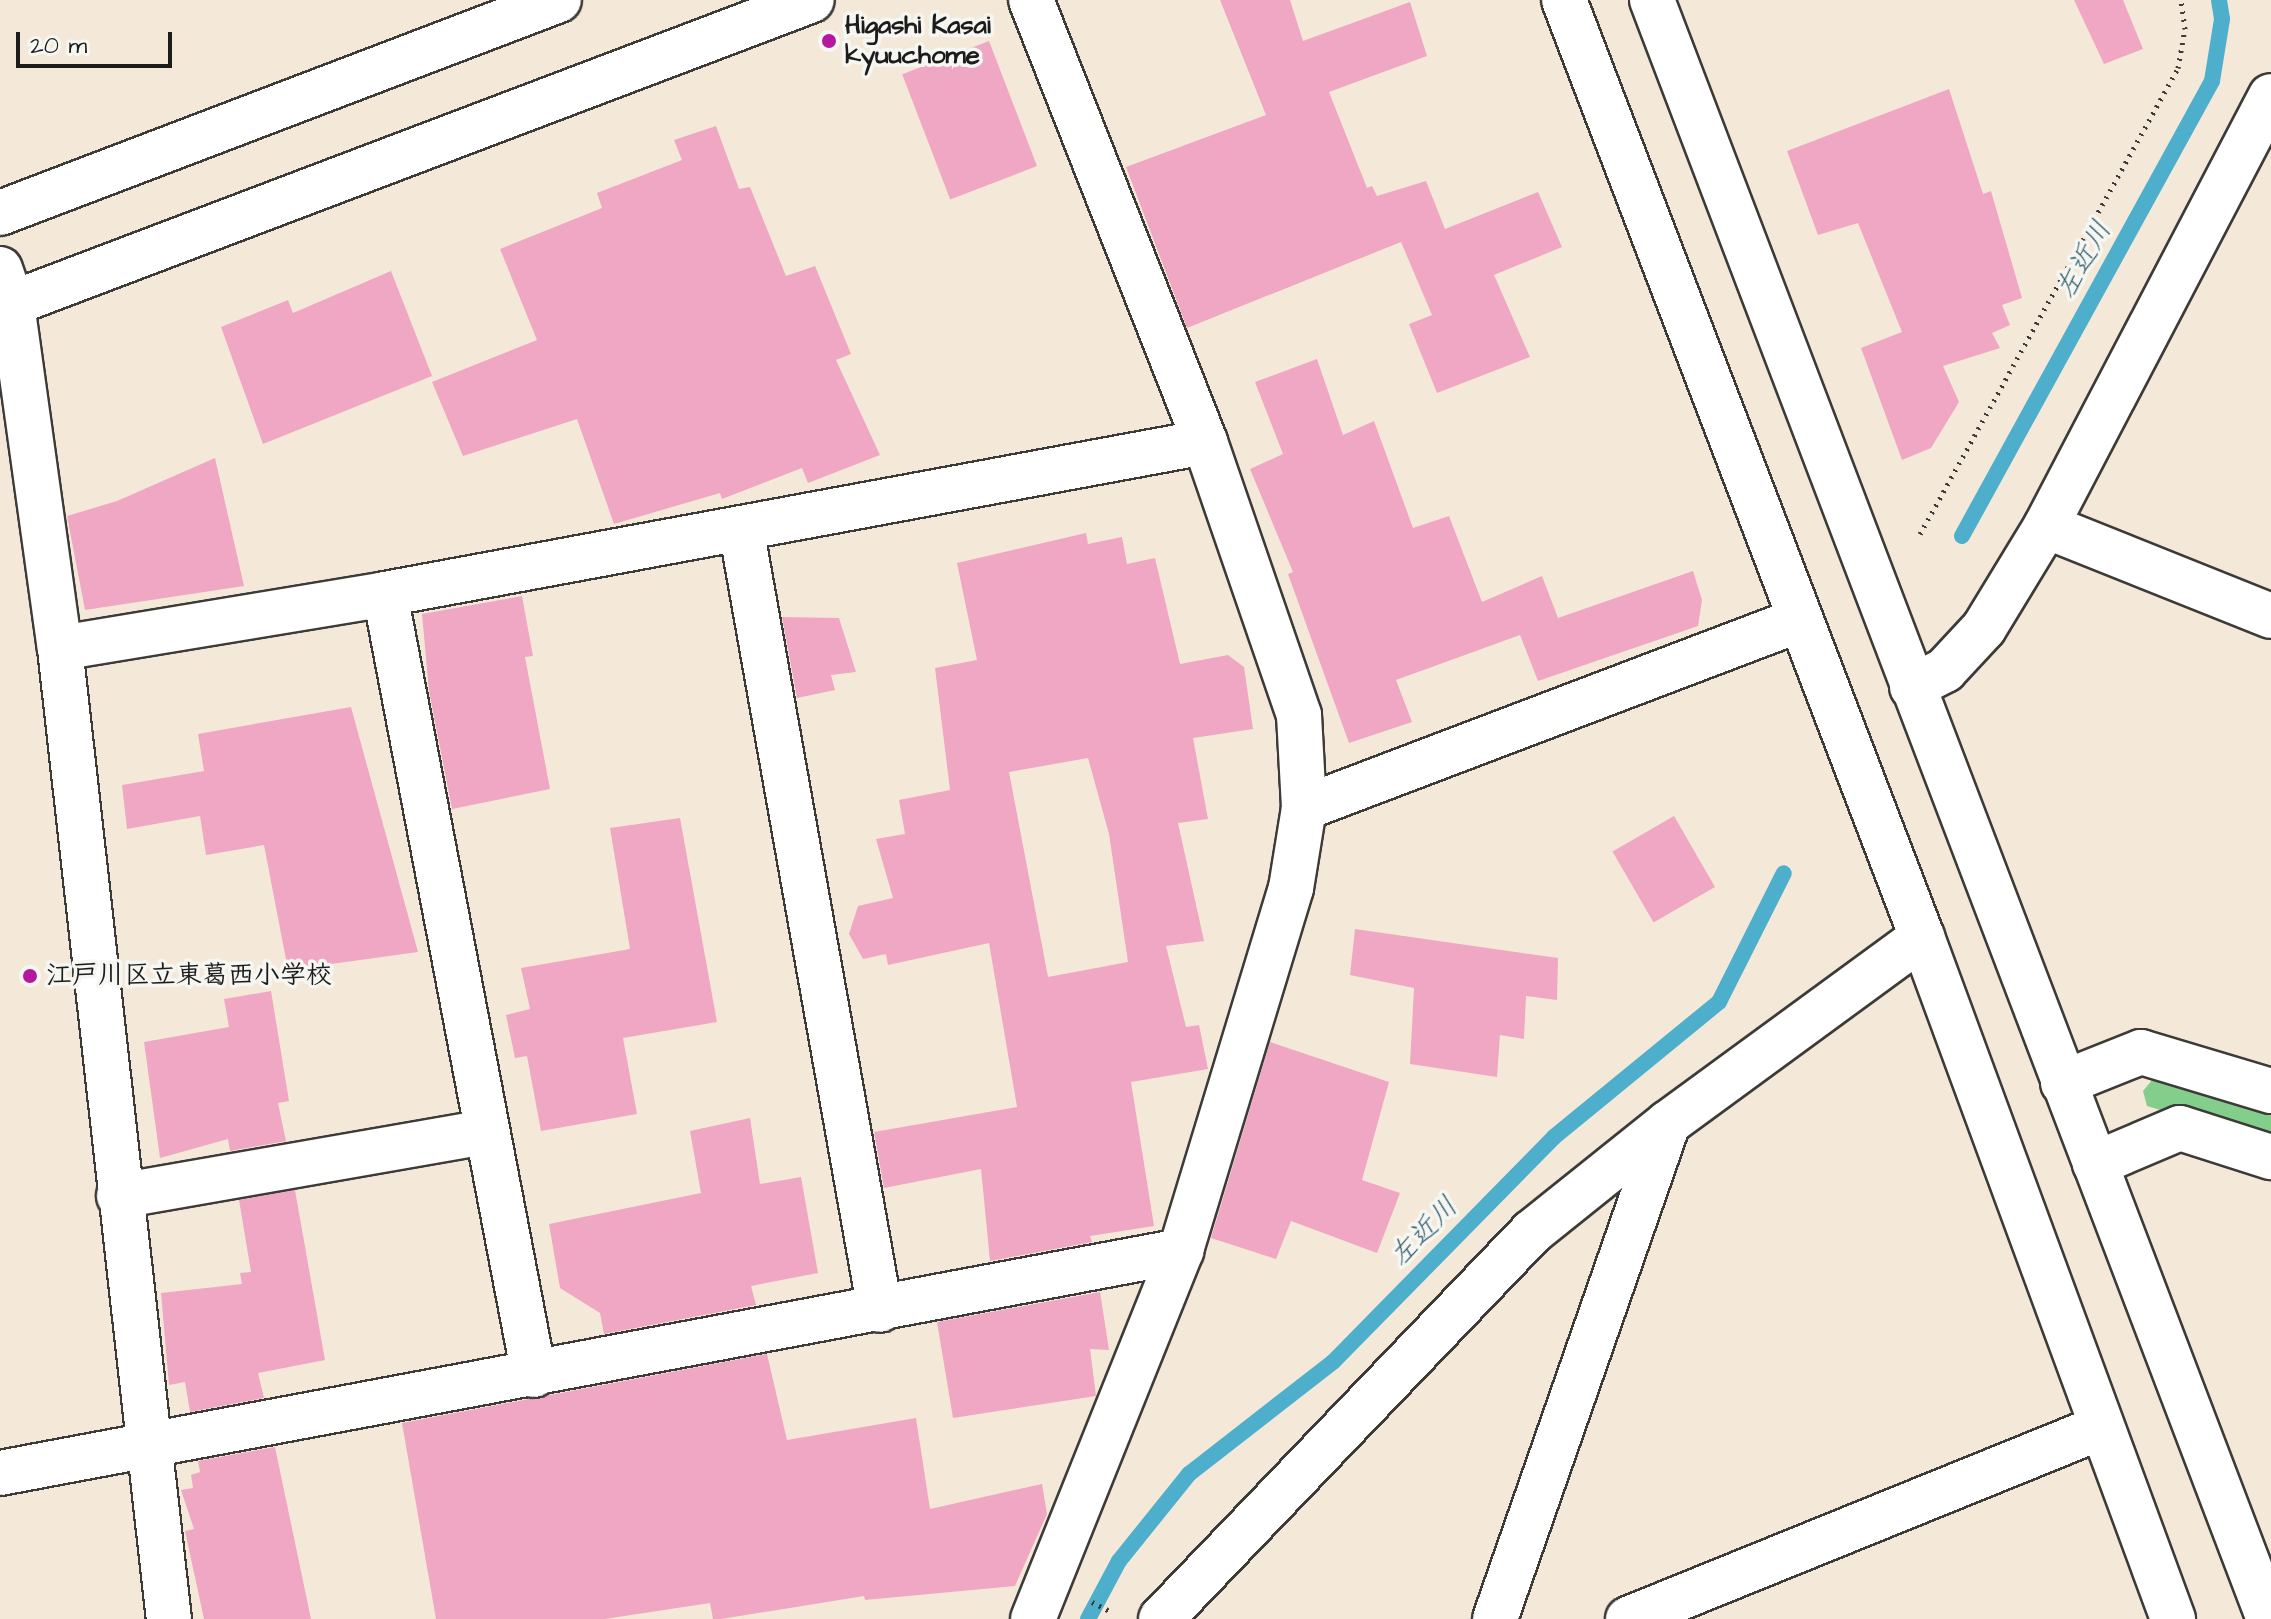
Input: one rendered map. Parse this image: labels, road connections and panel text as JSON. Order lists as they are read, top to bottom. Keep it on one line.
{"water":["左近川"],"places":["Higashi Kasai kyuuchome","江戸川区立東葛西小学校"],"scale_bar":"20 m"}
